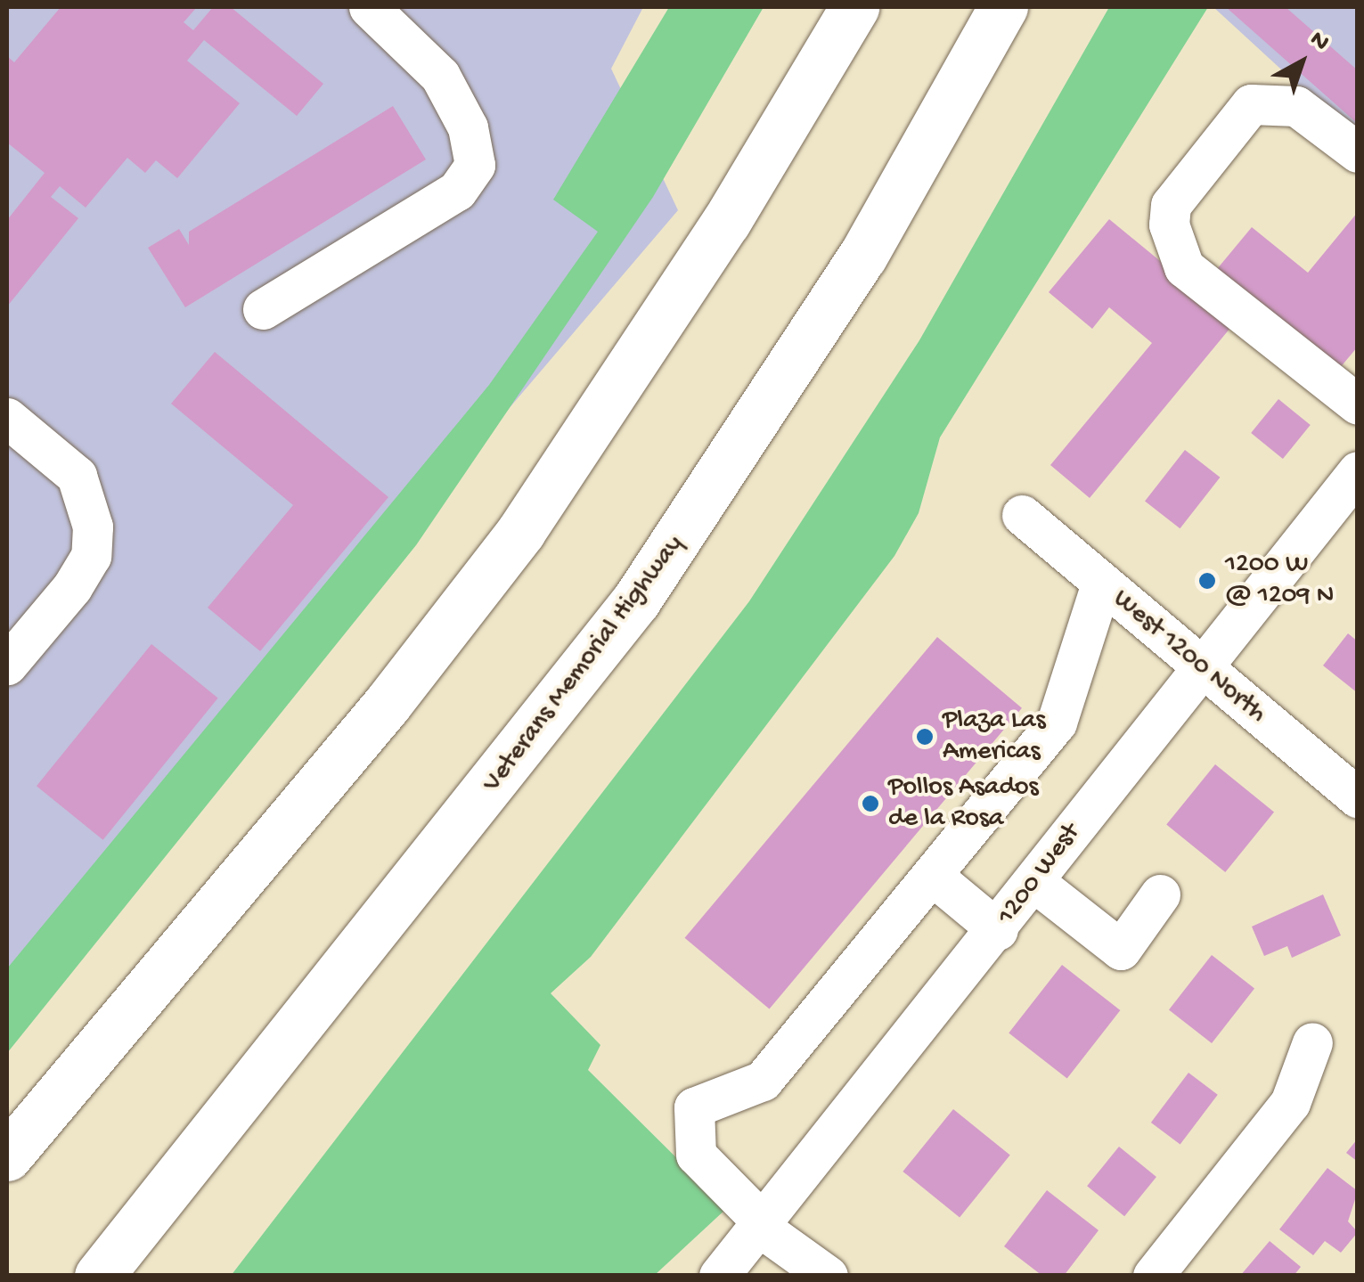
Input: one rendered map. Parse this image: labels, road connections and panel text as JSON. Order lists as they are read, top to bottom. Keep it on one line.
{"streets":{"highway":["Veterans Memorial Highway"],"street":["West 1200 North","1200 West"]},"crossings":[["West 1200 North","1200 West"]],"places":["1200 W @ 1209 N","Plaza Las Americas","Pollos Asados de la Rosa"],"north":"top right"}
